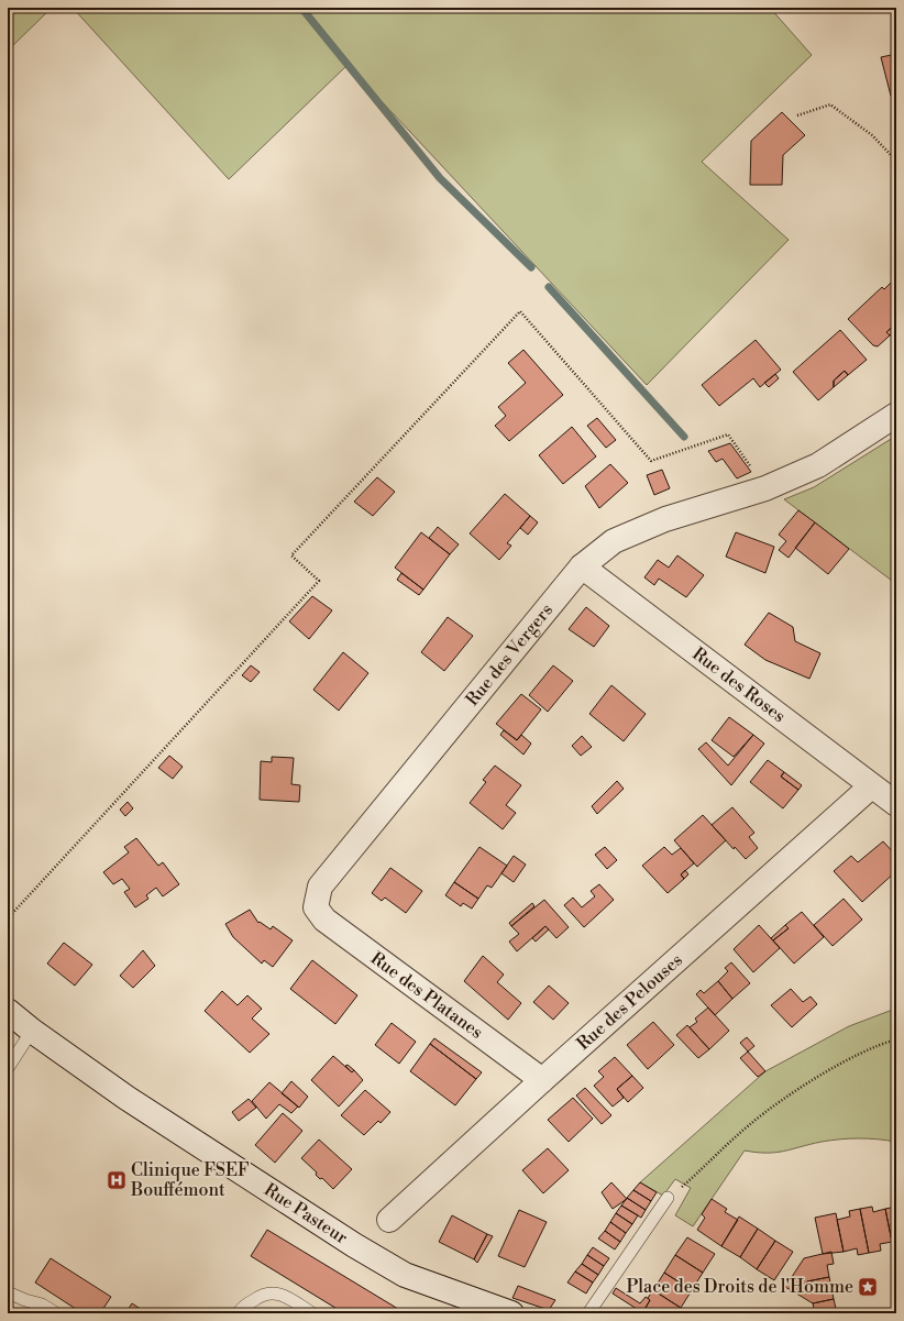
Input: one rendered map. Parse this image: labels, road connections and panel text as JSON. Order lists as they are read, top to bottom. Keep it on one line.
{"streets":{"street":["Rue des Vergers","Rue des Roses","Rue des Platanes","Rue des Pelouses","Rue Pasteur"]},"crossings":[["Rue des Vergers","Rue des Roses"],["Rue des Vergers","Rue des Platanes"],["Rue des Roses","Rue des Pelouses"],["Rue des Platanes","Rue des Pelouses"]],"places":{"hospital":["Clinique FSEF Bouffémont"],"place":["Place des Droits de l'Homme"]}}
